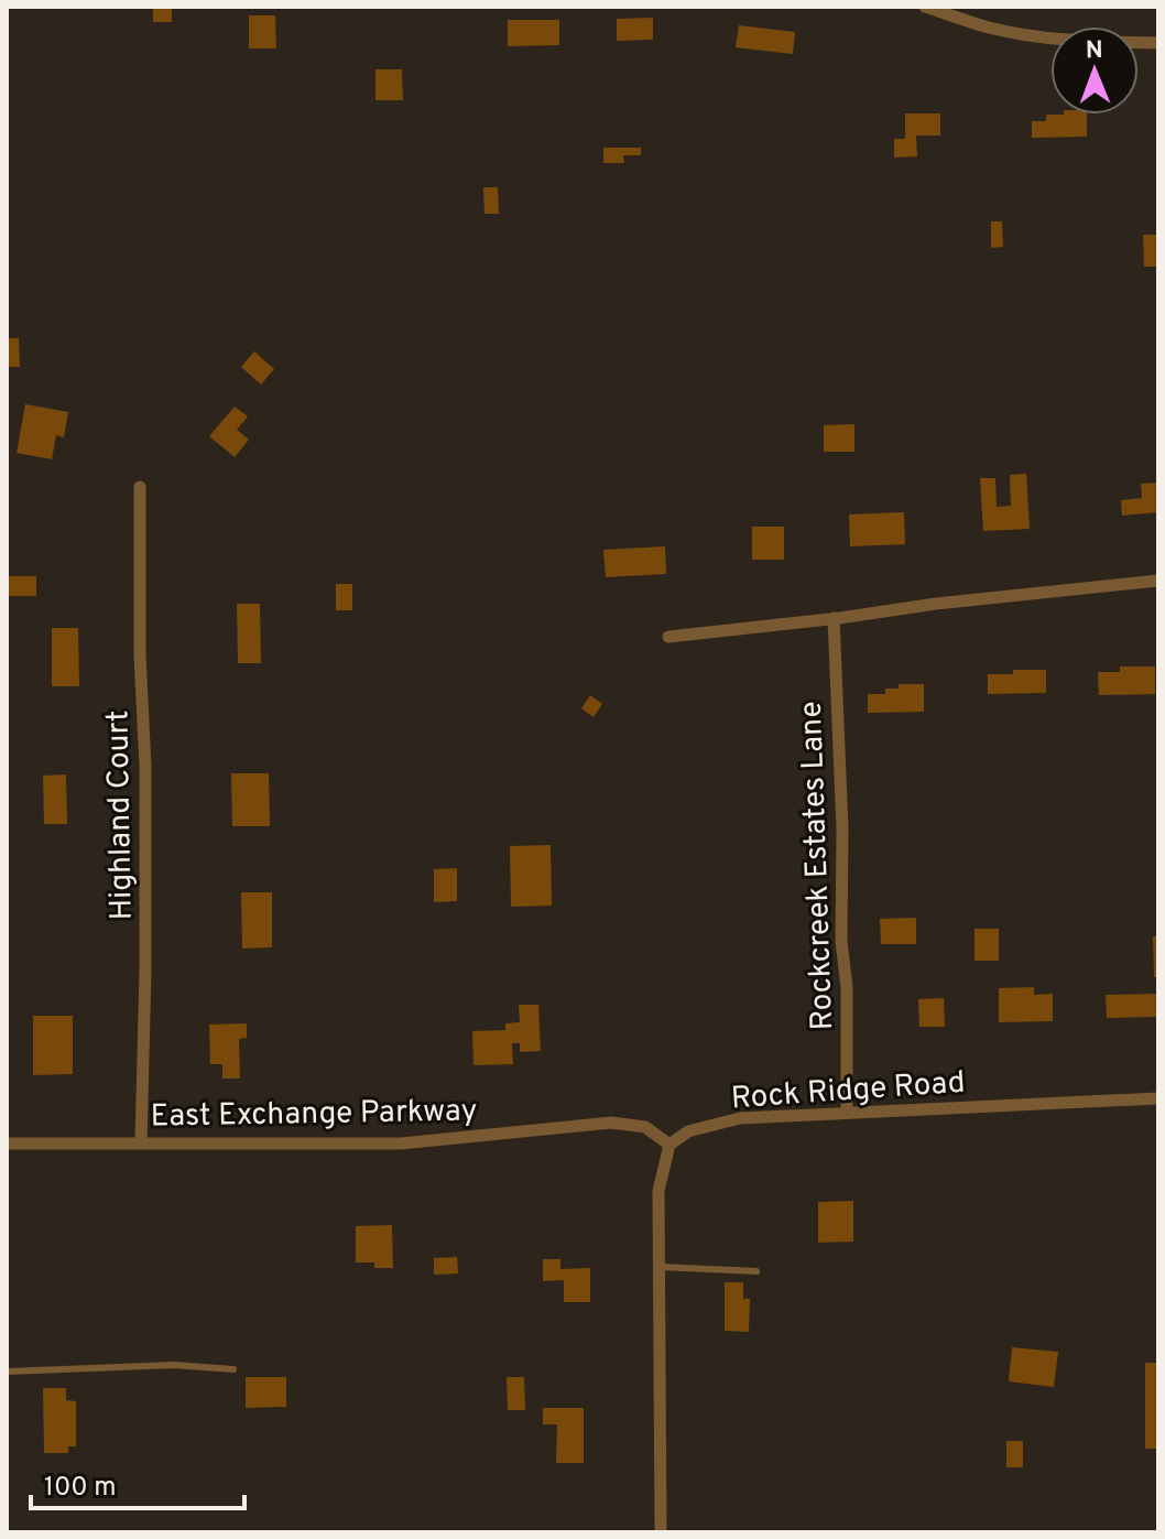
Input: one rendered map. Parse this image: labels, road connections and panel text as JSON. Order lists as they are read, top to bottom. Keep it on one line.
{"streets":{"street":["Highland Court","Rockcreek Estates Lane","Rock Ridge Road","East Exchange Parkway"]},"crossings":[["Highland Court","East Exchange Parkway"],["Rockcreek Estates Lane","Rock Ridge Road"],["Rock Ridge Road","East Exchange Parkway"]],"scale_bar":"100 m","north":"top"}
